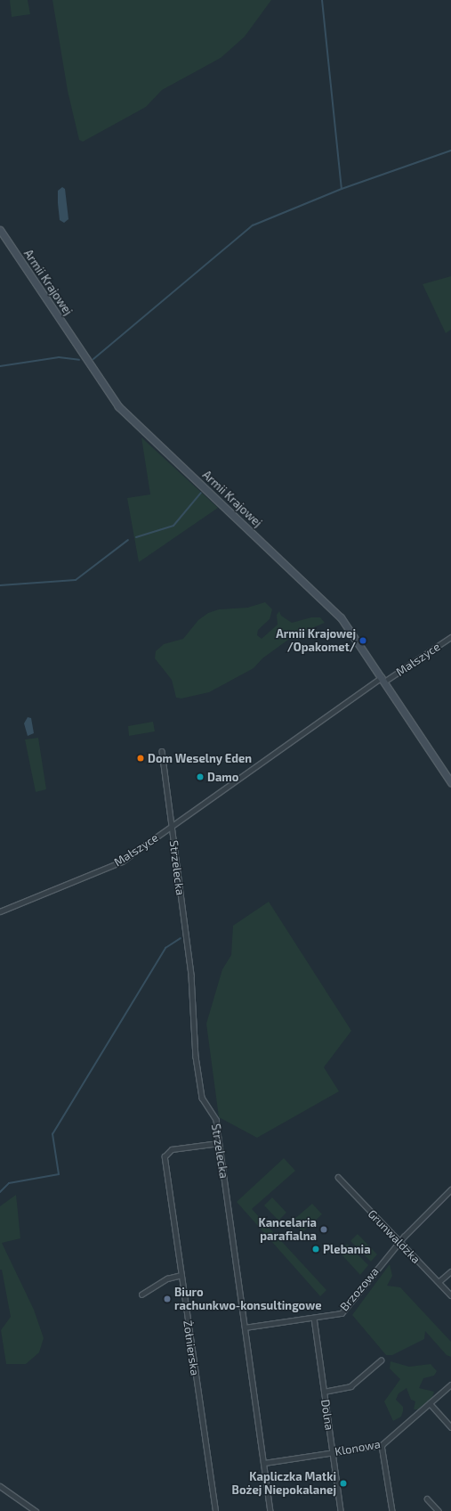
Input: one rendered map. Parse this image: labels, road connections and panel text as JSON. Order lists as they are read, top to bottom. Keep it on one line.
{"streets":{"street":["Armii Krajowej","Małszyce","Strzelecka","Grunwaldzka","Brzozowa","Żołnierska","Dolna","Klonowa"]},"crossings":[["Armii Krajowej","Małszyce"],["Małszyce","Strzelecka"],["Strzelecka","Brzozowa"],["Strzelecka","Żołnierska"],["Strzelecka","Klonowa"],["Grunwaldzka","Brzozowa"],["Brzozowa","Dolna"],["Dolna","Klonowa"]],"places":["Armii Krajowej /Opakomet/","Dom Weselny Eden","Damo","Kancelaria parafialna","Plebania","Biuro rachunkwo-konsultingowe","Kapliczka Matki Bożej Niepokalanej"]}
